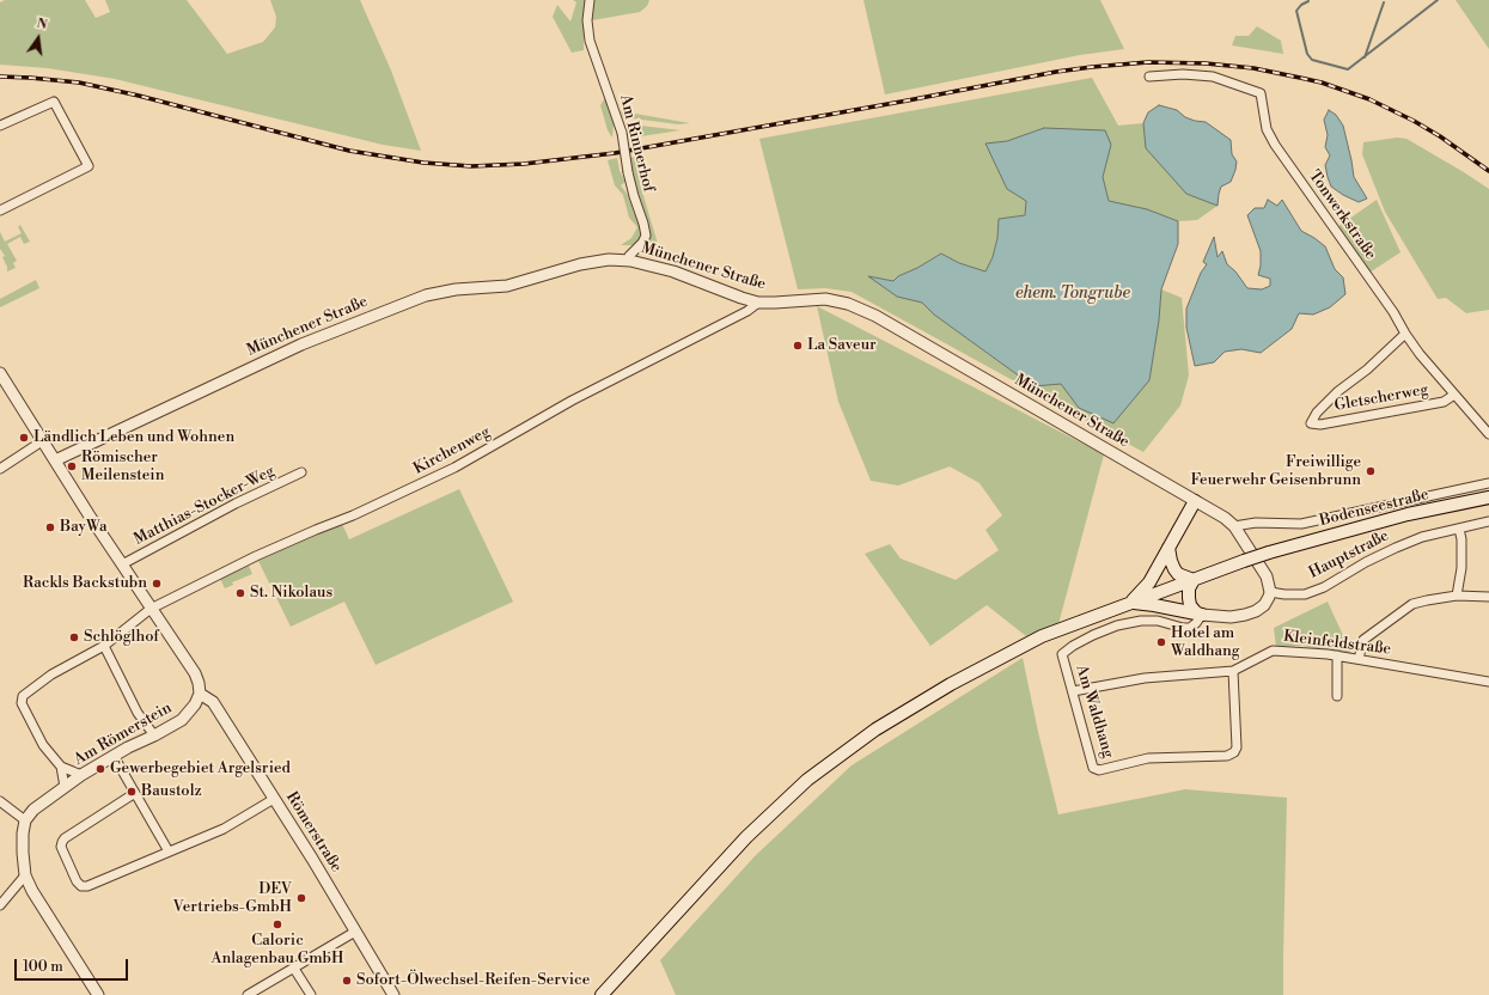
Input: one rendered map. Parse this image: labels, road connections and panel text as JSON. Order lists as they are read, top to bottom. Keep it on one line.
{"streets":{"main road":["Bodenseestraße"],"street":["Am Rinnerhof","Tonwerkstraße","Münchener Straße","Gletscherweg","Kirchenweg","Matthias-Stocker-Weg","Hauptstraße","Kleinfeldstraße","Am Waldhang","Am Römerstein","Römerstraße"]},"crossings":[["Am Rinnerhof","Münchener Straße"],["Tonwerkstraße","Gletscherweg"],["Münchener Straße","Kirchenweg"],["Kleinfeldstraße","Am Waldhang"],["Am Römerstein","Römerstraße"]],"water":["ehem. Tongrube"],"places":["La Saveur","Ländlich Leben und Wohnen","Römischer Meilenstein","Freiwillige Feuerwehr Geisenbrunn","BayWa","Rackls Backstubn","St. Nikolaus","Schlöglhof","Hotel am Waldhang","Gewerbegebiet Argelsried","Baustolz","DEV Vertriebs-GmbH","Caloric Anlagenbau GmbH","Sofort-Ölwechsel-Reifen-Service"],"scale_bar":"100 m","north":"top"}
